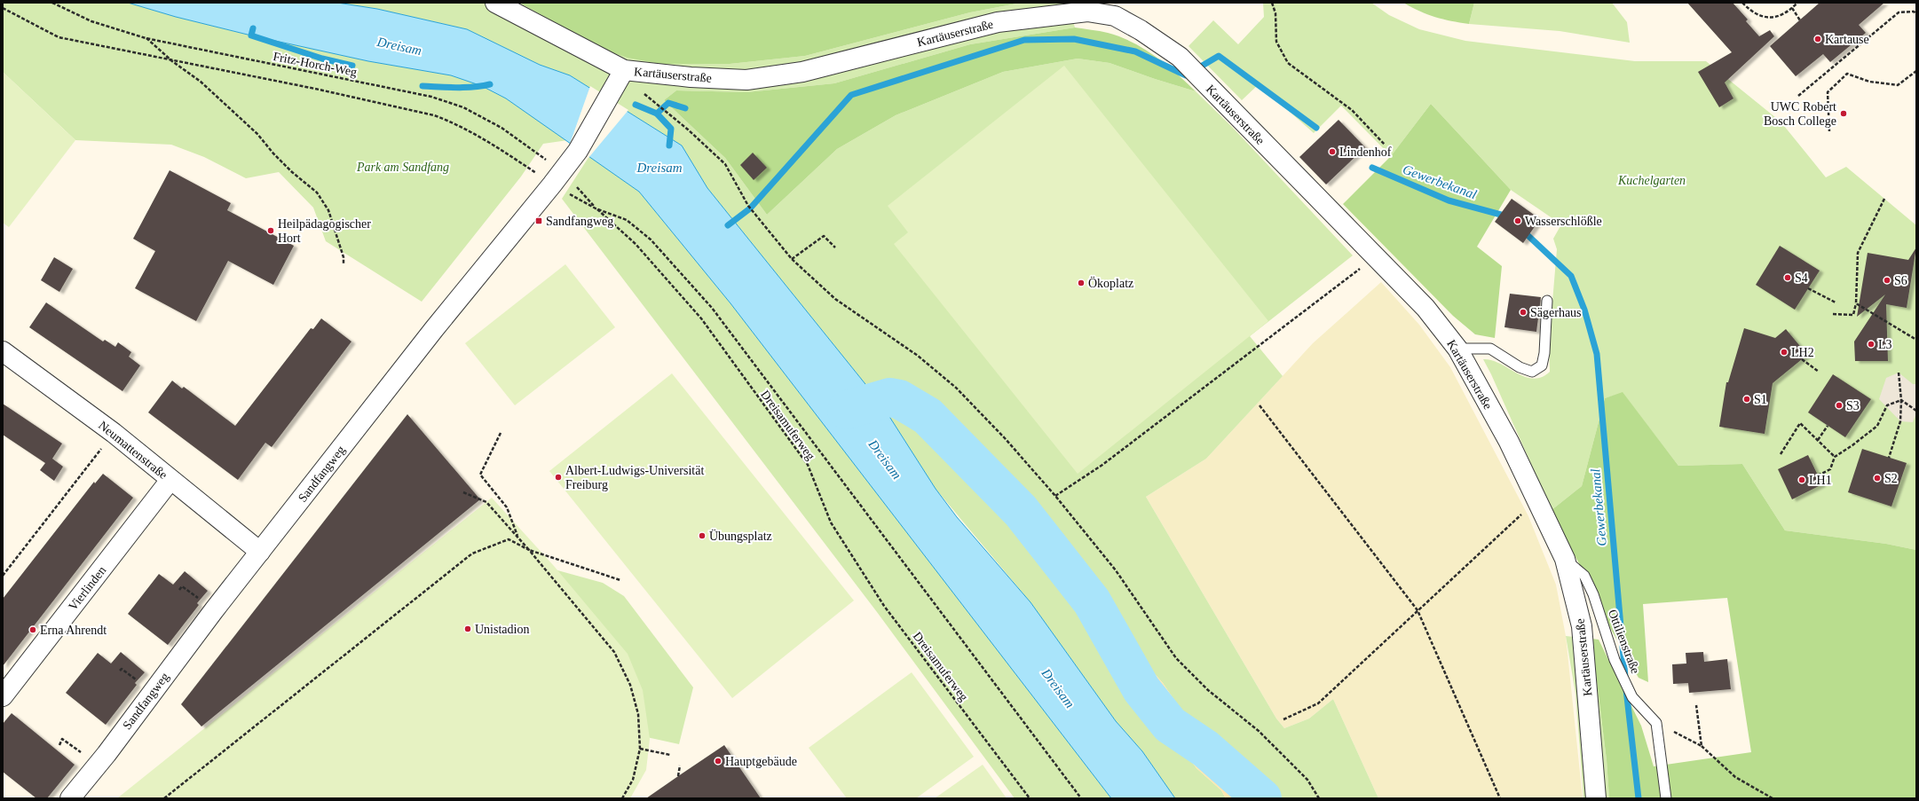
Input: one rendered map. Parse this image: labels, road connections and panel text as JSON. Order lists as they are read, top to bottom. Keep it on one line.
{"streets":{"street":["Kartäuserstraße","Neumattenstraße","Sandfangweg","Vierlinden"],"lane":["Ottilienstraße"],"path":["Fritz-Horch-Weg","Dreisamuferweg"]},"crossings":[["Kartäuserstraße","Sandfangweg"],["Kartäuserstraße","Ottilienstraße"],["Fritz-Horch-Weg","Dreisamuferweg"],["Fritz-Horch-Weg","Sandfangweg"],["Dreisamuferweg","Sandfangweg"],["Neumattenstraße","Sandfangweg"],["Neumattenstraße","Vierlinden"]],"water":["Dreisam","Gewerbekanal"],"parks":["Park am Sandfang","Kuchelgarten"],"places":{"other":["Kartause","UWC Robert Bosch College","Lindenhof","Wasserschlößle","Heilpädagogischer Hort","S4","S6","Ökoplatz","Sägerhaus","L3","LH2","S1","S3","Albert-Ludwigs-Universität Freiburg","S2","LH1","Übungsplatz","Unistadion","Erna Ahrendt","Hauptgebäude"],"transit":["Sandfangweg"]}}
